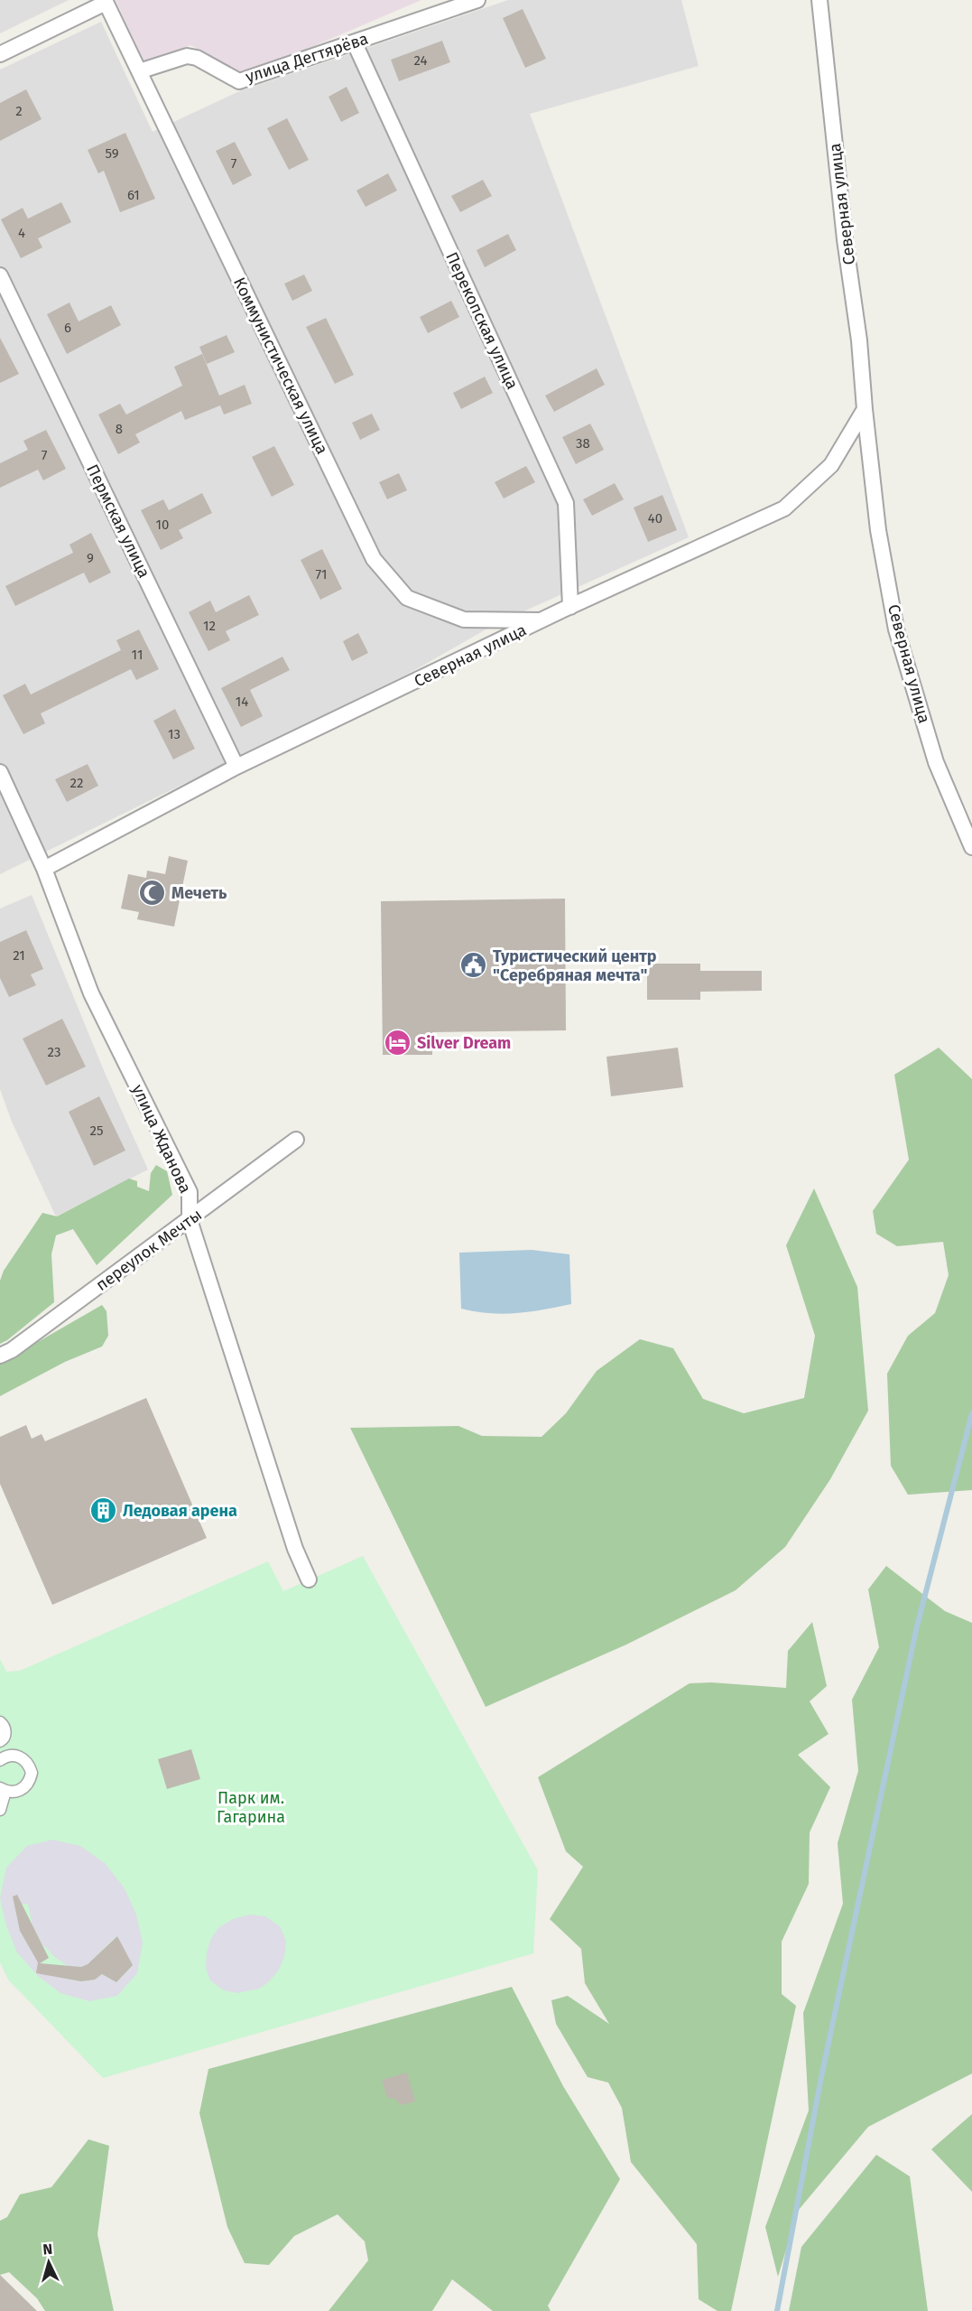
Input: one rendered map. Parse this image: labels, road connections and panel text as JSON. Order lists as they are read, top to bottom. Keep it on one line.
{"streets":{"street":["улица Дегтярёва","Северная улица","Перекопская улица","Коммунистическая улица","Пермская улица","улица Жданова","переулок Мечты"]},"crossings":[["улица Дегтярёва","Перекопская улица"],["улица Дегтярёва","Коммунистическая улица"],["Северная улица","Перекопская улица"],["Северная улица","Коммунистическая улица"],["Северная улица","Пермская улица"],["Северная улица","улица Жданова"],["улица Жданова","переулок Мечты"]],"parks":["Парк им. Гагарина"],"places":{"mosque":["Мечеть"],"public building":["Туристический центр \"Серебряная мечта\""],"hotel":["Silver Dream"],"building":["Ледовая арена"]},"house_numbers":["24","2","59","7","61","4","6","8","38","7","40","10","9","71","12","11","14","13","22","21","23","25"],"north":"top"}
